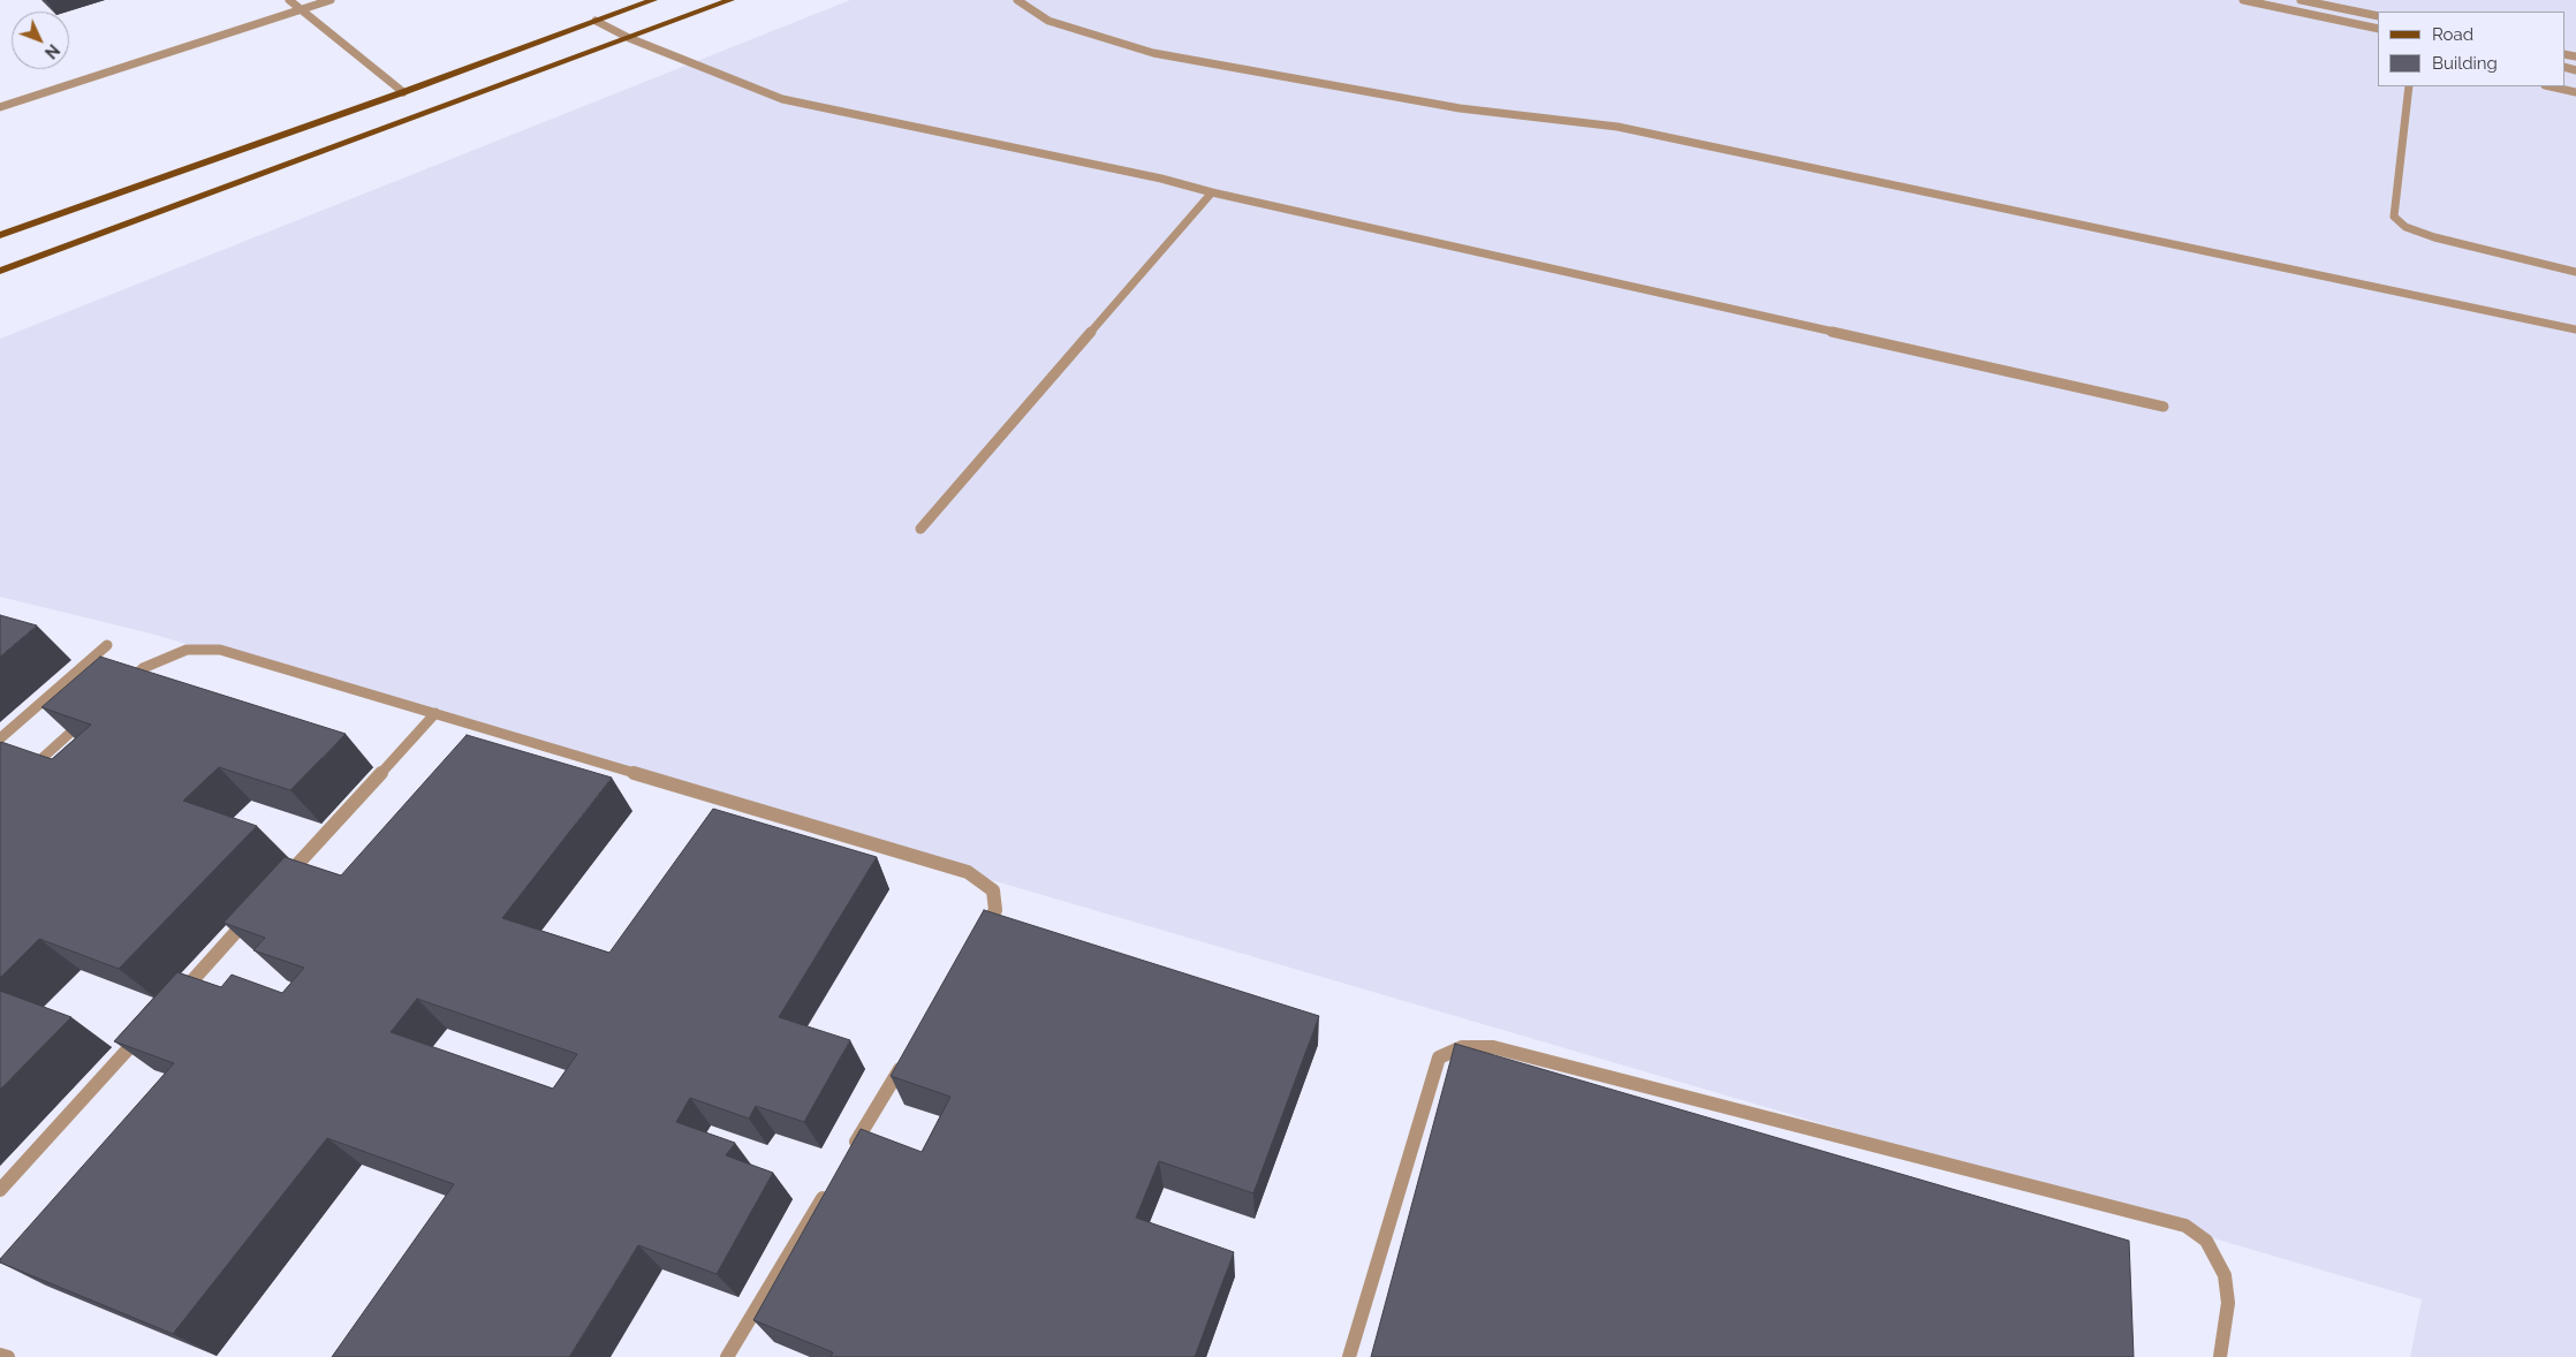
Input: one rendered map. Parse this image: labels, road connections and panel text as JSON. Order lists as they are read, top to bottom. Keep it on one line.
{"legend":["Road","Building"],"north":"bottom right"}
